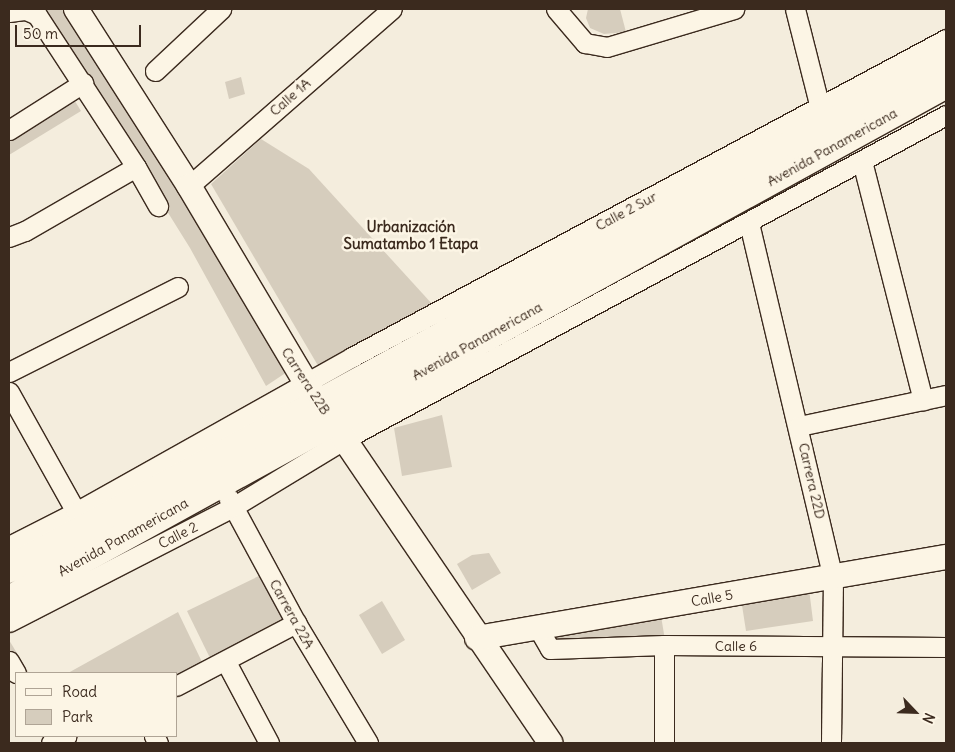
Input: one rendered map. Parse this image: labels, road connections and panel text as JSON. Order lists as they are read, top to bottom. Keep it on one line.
{"streets":{"main road":["Avenida Panamericana"],"street":["Calle 1A","Calle 2 Sur","Carrera 22B","Carrera 22D","Calle 2","Calle 5","Carrera 22A","Calle 6"]},"crossings":[["Calle 1A","Carrera 22B"],["Avenida Panamericana","Calle 2 Sur"],["Avenida Panamericana","Carrera 22B"],["Avenida Panamericana","Calle 2"],["Avenida Panamericana","Carrera 22A"],["Calle 2 Sur","Carrera 22B"],["Calle 2 Sur","Calle 2"],["Carrera 22B","Calle 2"],["Carrera 22B","Calle 5"],["Carrera 22D","Calle 5"],["Carrera 22D","Calle 6"],["Calle 2","Carrera 22A"],["Calle 5","Calle 6"]],"districts":["Urbanización Sumatambo 1 Etapa"],"legend":["Road","Park"],"scale_bar":"50 m","north":"bottom right"}
